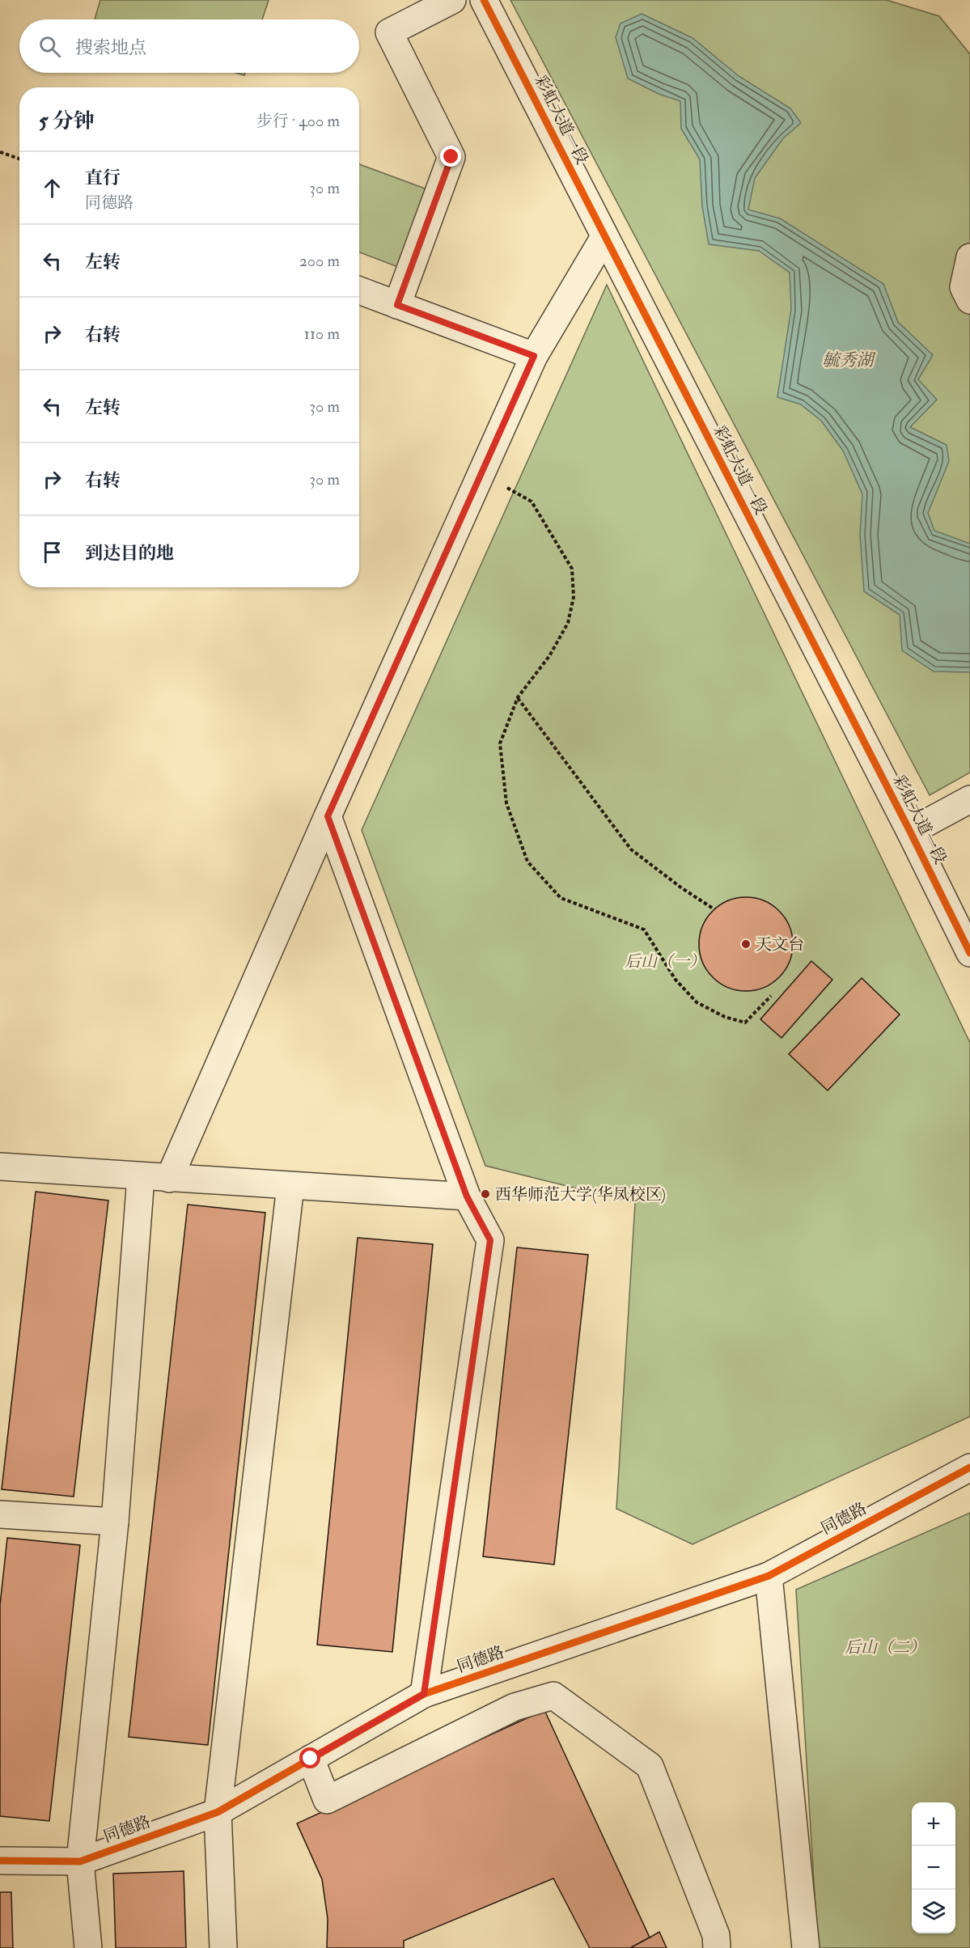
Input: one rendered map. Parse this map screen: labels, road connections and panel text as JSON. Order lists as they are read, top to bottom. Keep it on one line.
{"streets":{"street":["彩虹大道一段","同德路"]},"water":["毓秀湖"],"parks":["后山（一）","后山（二）"],"places":["天文台","西华师范大学(华凤校区)"],"page":{"search":"搜索地点","heading":["5 分钟","步行 · 400 m"],"list":[["直行","同德路","30 m"],["左转","200 m"],["右转","110 m"],["左转","30 m"],["右转","30 m"],"到达目的地"],"map_buttons":["+","−"]}}
